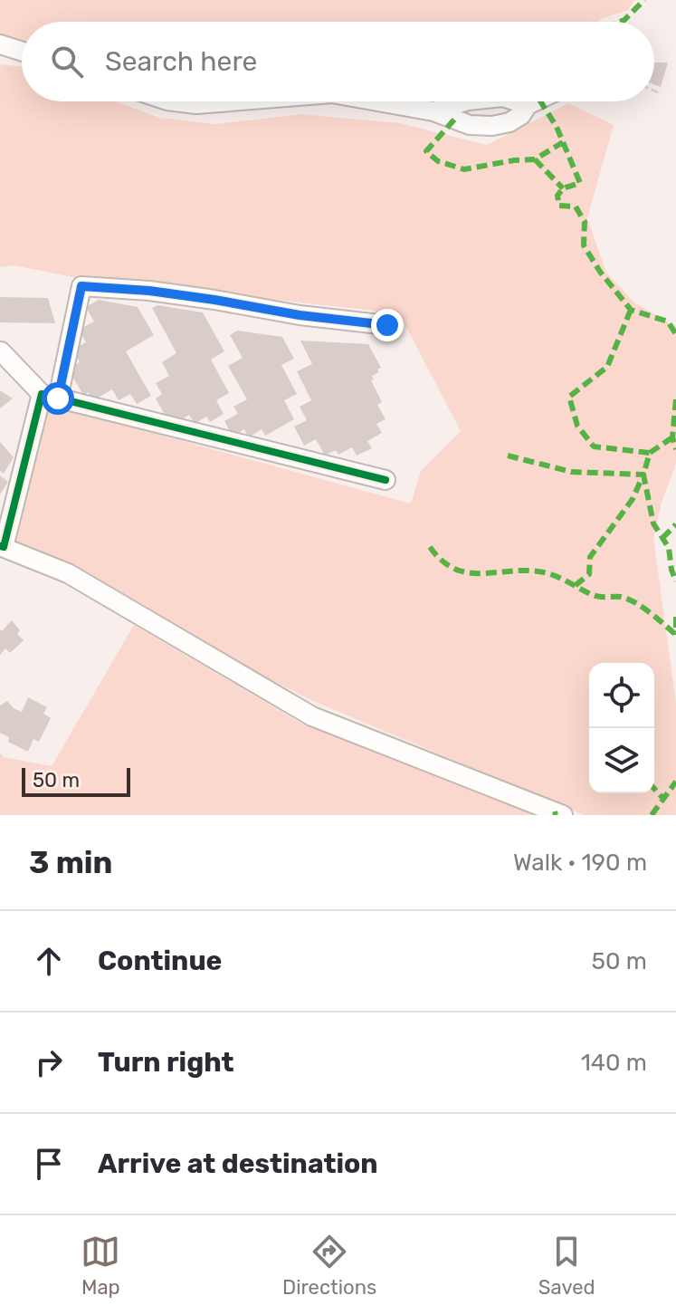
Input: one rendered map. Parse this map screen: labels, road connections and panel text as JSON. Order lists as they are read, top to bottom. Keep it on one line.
{"scale_bar":"50 m","page":{"search":"Search here","scale":"50 m","heading":["3 min","Walk · 190 m"],"list":[["Continue","50 m"],["Turn right","140 m"],"Arrive at destination"],"nav":["Map","Directions","Saved"]}}
